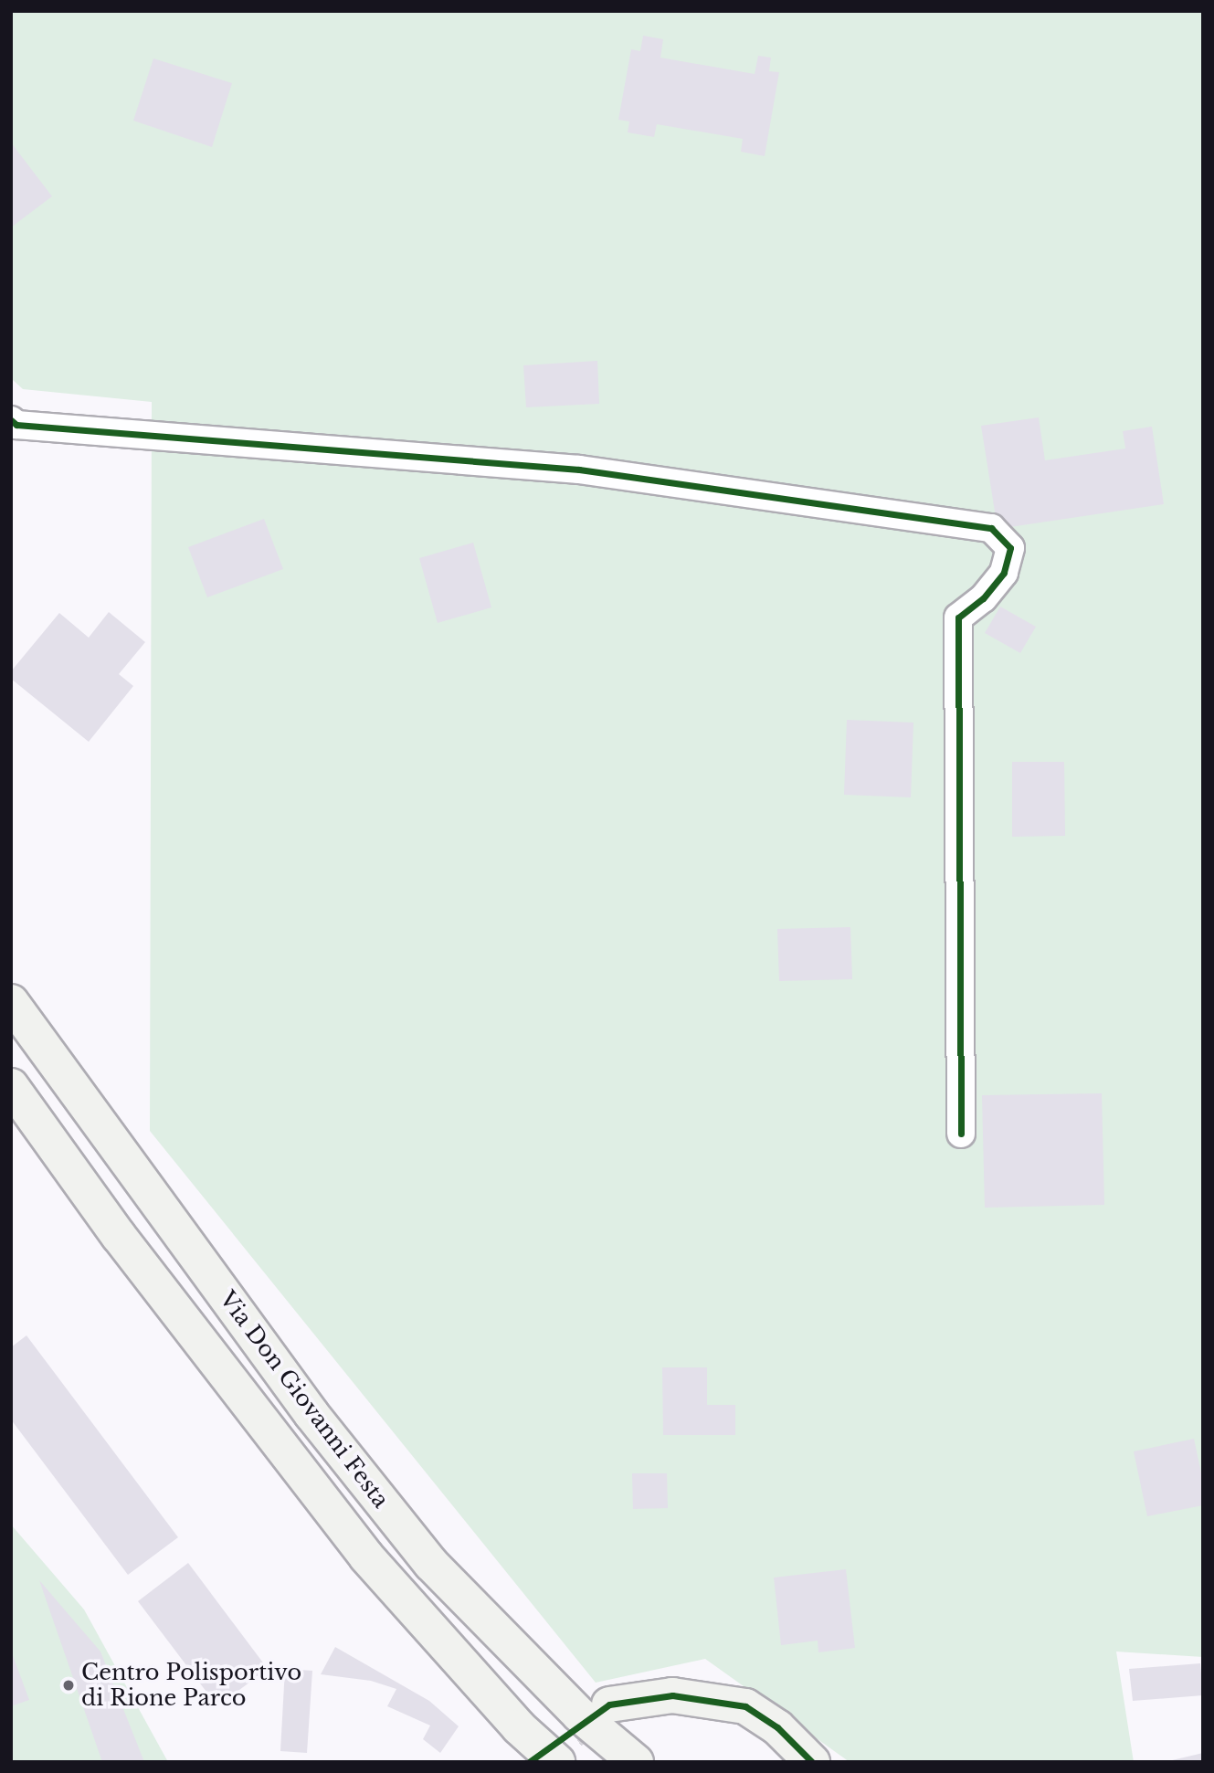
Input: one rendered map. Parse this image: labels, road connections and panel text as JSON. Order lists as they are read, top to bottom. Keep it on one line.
{"streets":{"main road":["Via Don Giovanni Festa"]},"places":["Centro Polisportivo di Rione Parco"]}
